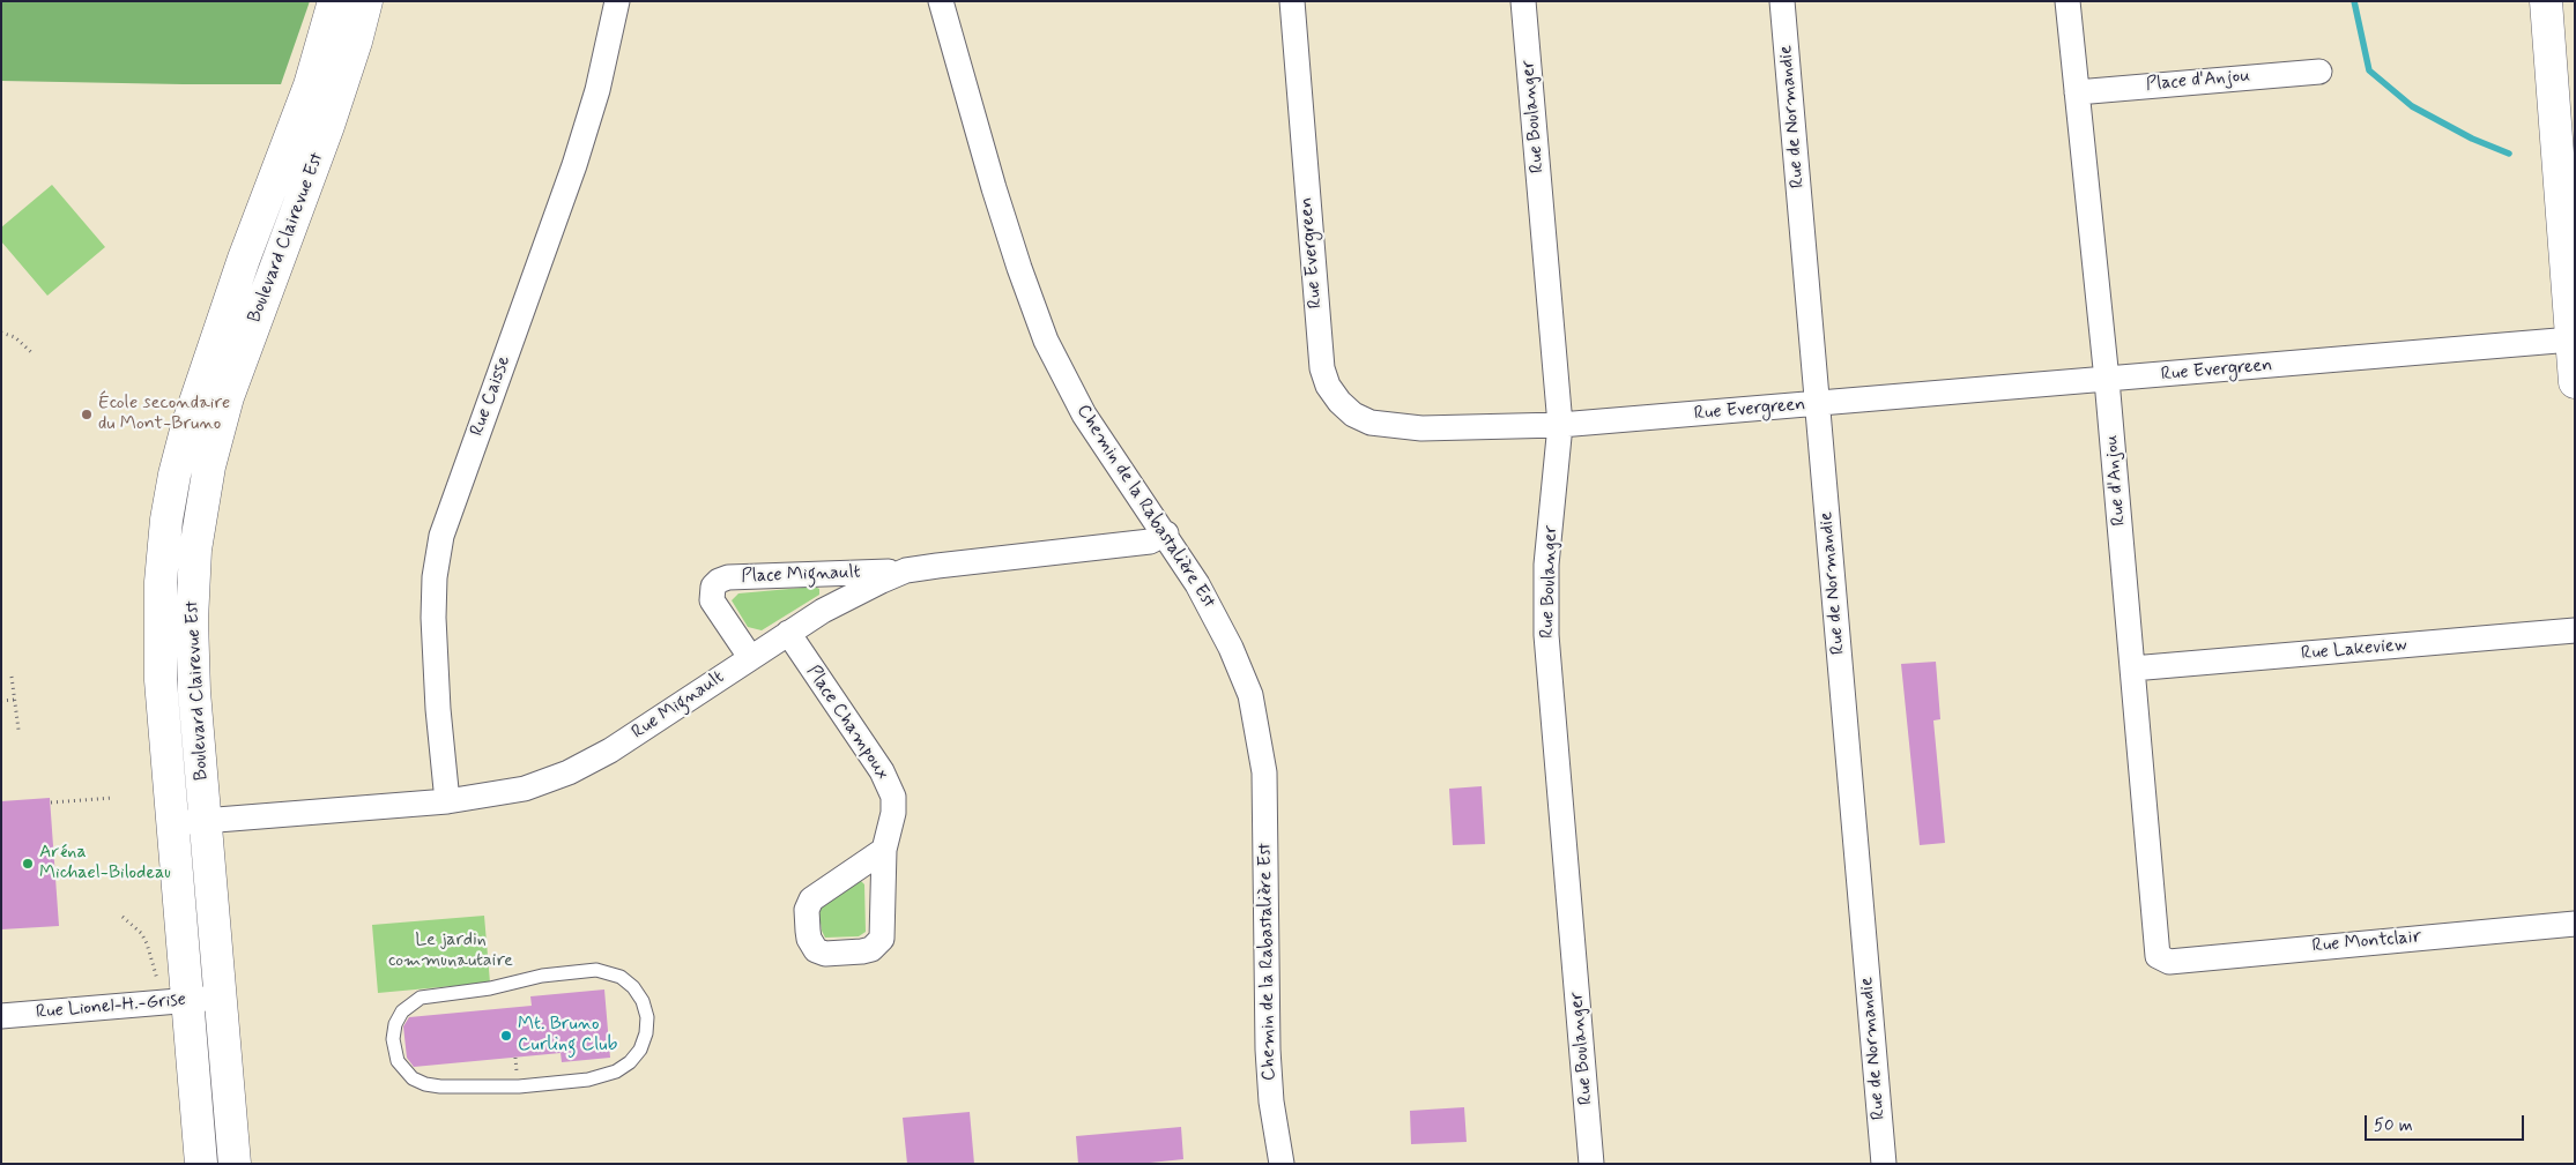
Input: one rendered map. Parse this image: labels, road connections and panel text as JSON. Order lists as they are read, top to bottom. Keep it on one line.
{"streets":{"street":["Place d'Anjou","Rue Boulanger","Rue de Normandie","Boulevard Clairevue Est","Rue Evergreen","Rue Caisse","Rue d'Anjou","Chemin de la Rabastalière Est","Place Mignault","Rue Lakeview","Rue Mignault","Place Champoux","Rue Montclair","Rue Lionel-H.-Grise"]},"crossings":[["Place d'Anjou","Rue d'Anjou"],["Rue Boulanger","Rue Evergreen"],["Rue de Normandie","Rue Evergreen"],["Boulevard Clairevue Est","Rue Mignault"],["Boulevard Clairevue Est","Rue Lionel-H.-Grise"],["Rue Evergreen","Rue d'Anjou"],["Rue Caisse","Rue Mignault"],["Rue d'Anjou","Rue Lakeview"],["Rue d'Anjou","Rue Montclair"],["Chemin de la Rabastalière Est","Rue Mignault"],["Place Mignault","Rue Mignault"],["Rue Mignault","Place Champoux"]],"parks":["Le jardin communautaire"],"places":["École secondaire du Mont-Bruno","Aréna Michael-Bilodeau","Mt. Bruno Curling Club"],"scale_bar":"50 m"}
